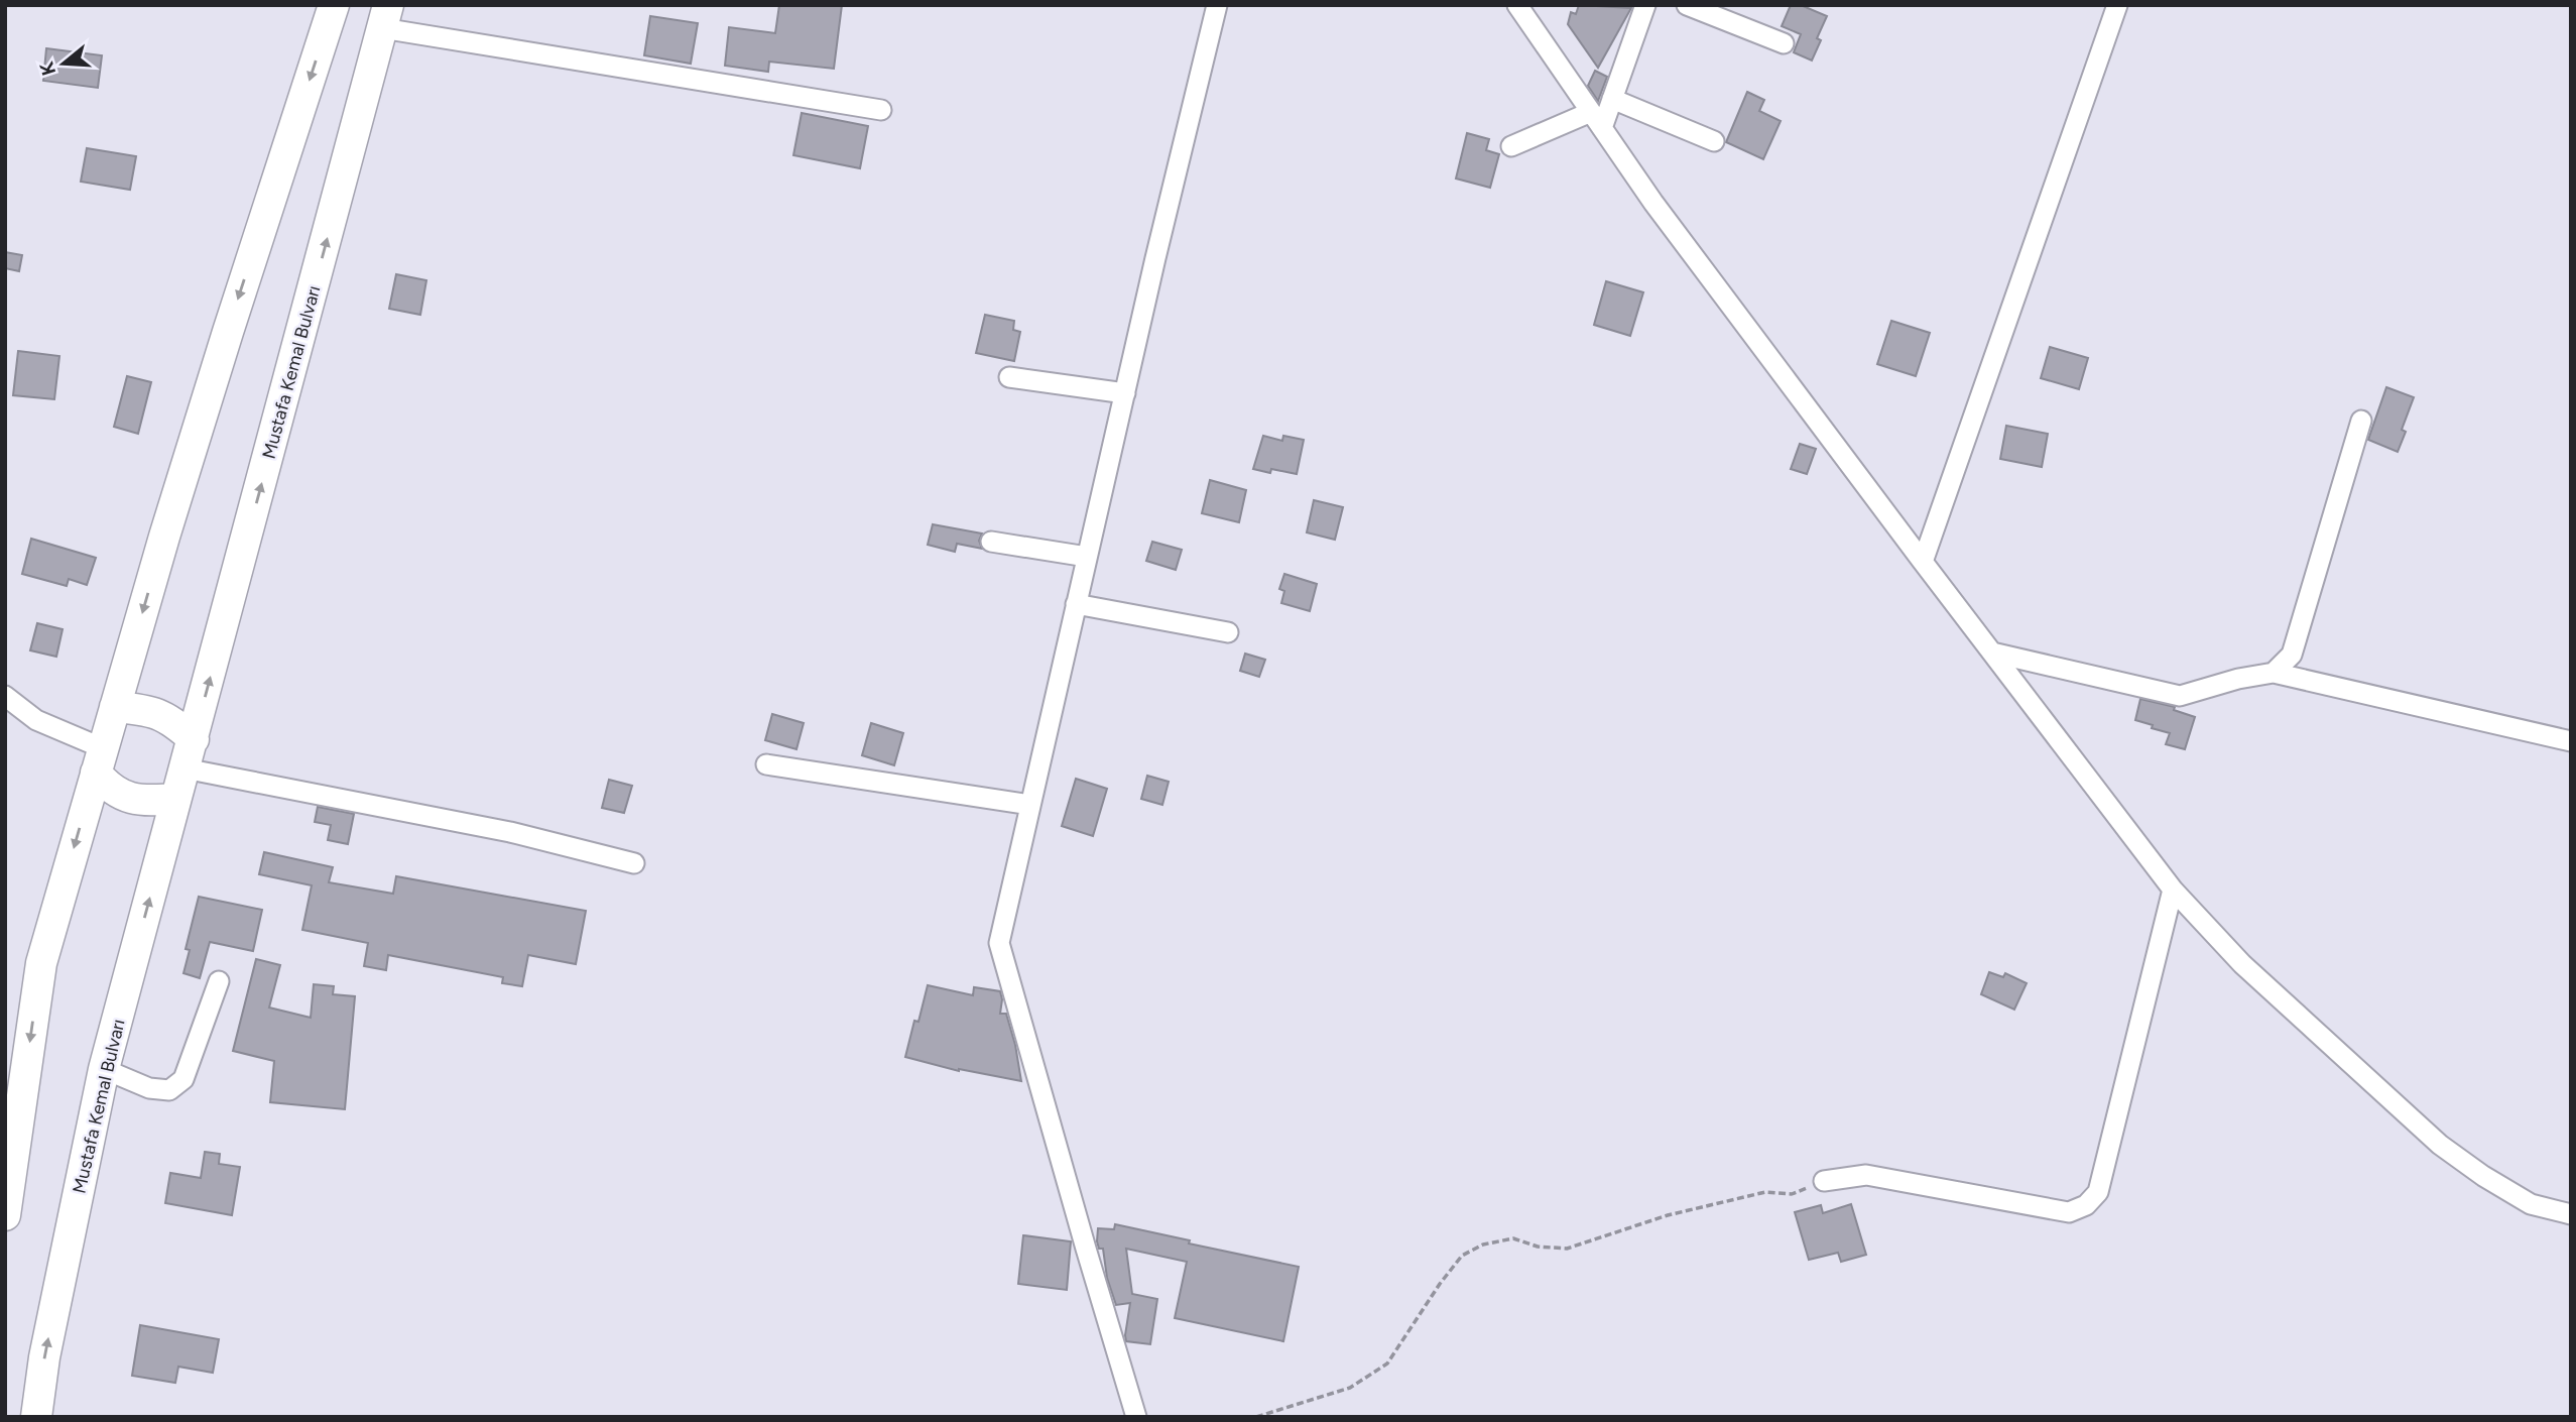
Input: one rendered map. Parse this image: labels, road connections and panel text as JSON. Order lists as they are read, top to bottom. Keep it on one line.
{"streets":{"highway":["Mustafa Kemal Bulvarı"]},"north":"left"}
